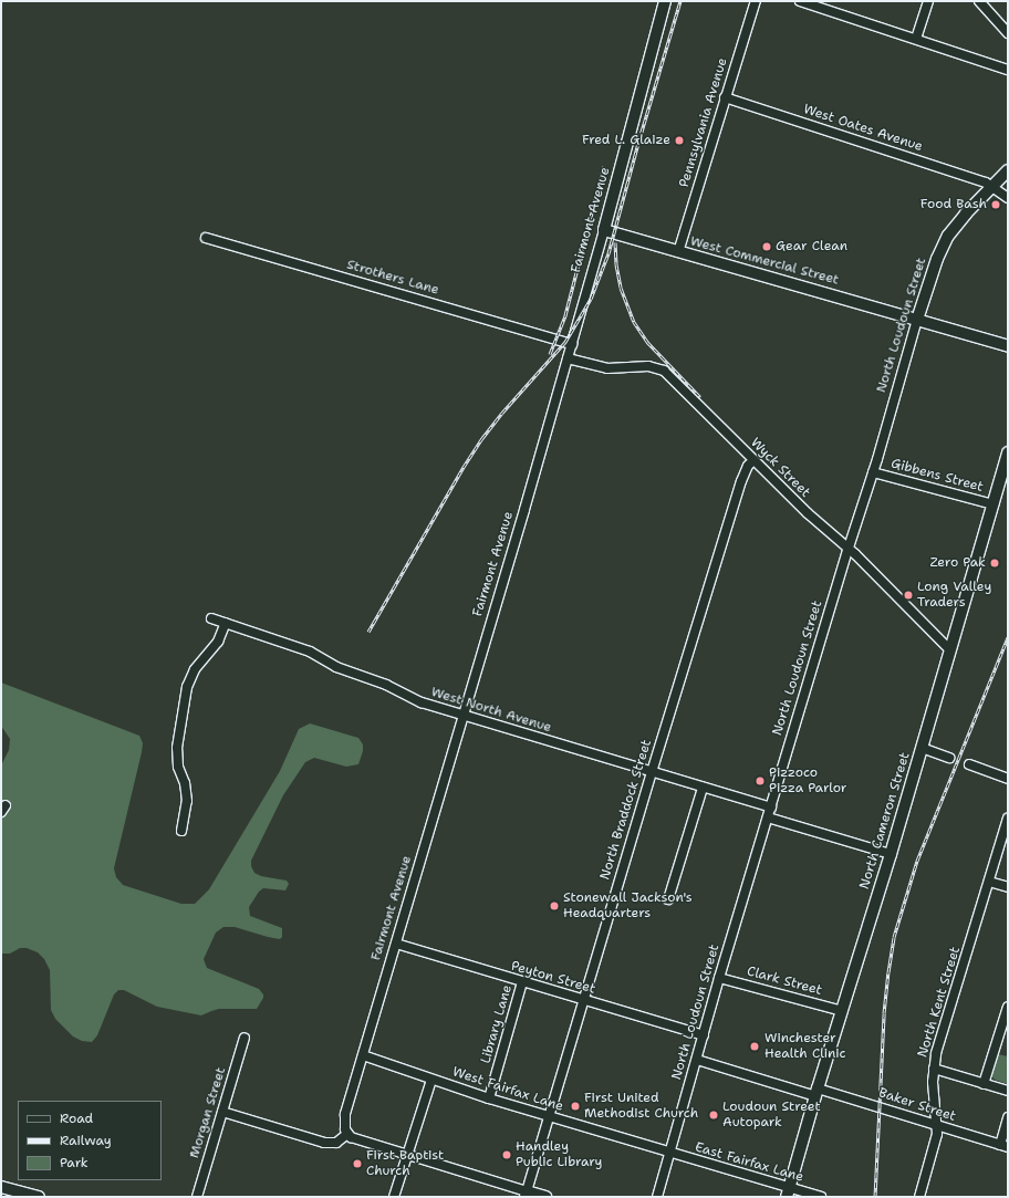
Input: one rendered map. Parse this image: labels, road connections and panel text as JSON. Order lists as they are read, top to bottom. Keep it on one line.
{"streets":{"main road":["Fairmont Avenue","West Commercial Street","North Loudoun Street","North Cameron Street"],"street":["Pennsylvania Avenue","West Oates Avenue","Strothers Lane","Wyck Street","Gibbens Street","West North Avenue","North Braddock Street","Peyton Street","Clark Street","North Kent Street","Library Lane","West Fairfax Lane","Baker Street","Morgan Street","East Fairfax Lane"]},"crossings":[["Pennsylvania Avenue","West Oates Avenue"],["Pennsylvania Avenue","West Commercial Street"],["West Oates Avenue","North Loudoun Street"],["Fairmont Avenue","West Commercial Street"],["Fairmont Avenue","Strothers Lane"],["Fairmont Avenue","Wyck Street"],["Fairmont Avenue","West North Avenue"],["Fairmont Avenue","Peyton Street"],["Fairmont Avenue","West Fairfax Lane"],["West Commercial Street","North Loudoun Street"],["North Loudoun Street","Wyck Street"],["North Loudoun Street","Gibbens Street"],["North Loudoun Street","West North Avenue"],["North Loudoun Street","Peyton Street"],["North Loudoun Street","Clark Street"],["North Loudoun Street","West Fairfax Lane"],["North Loudoun Street","Baker Street"],["North Loudoun Street","East Fairfax Lane"],["Wyck Street","North Braddock Street"],["Wyck Street","North Cameron Street"],["Gibbens Street","North Cameron Street"],["West North Avenue","North Braddock Street"],["North Braddock Street","Peyton Street"],["North Braddock Street","West Fairfax Lane"],["North Cameron Street","Clark Street"],["North Cameron Street","Baker Street"],["North Cameron Street","East Fairfax Lane"],["Peyton Street","Library Lane"],["North Kent Street","Baker Street"],["Library Lane","West Fairfax Lane"],["West Fairfax Lane","East Fairfax Lane"]],"places":["Fred L. Glaize","Food Bash","Gear Clean","Zero Pak","Long Valley Traders","Pizzoco Pizza Parlor","Stonewall Jackson's Headquarters","Winchester Health Clinic","First United Methodist Church","Loudoun Street Autopark","Handley Public Library","First Baptist Church"],"legend":["Road","Railway","Park"]}
